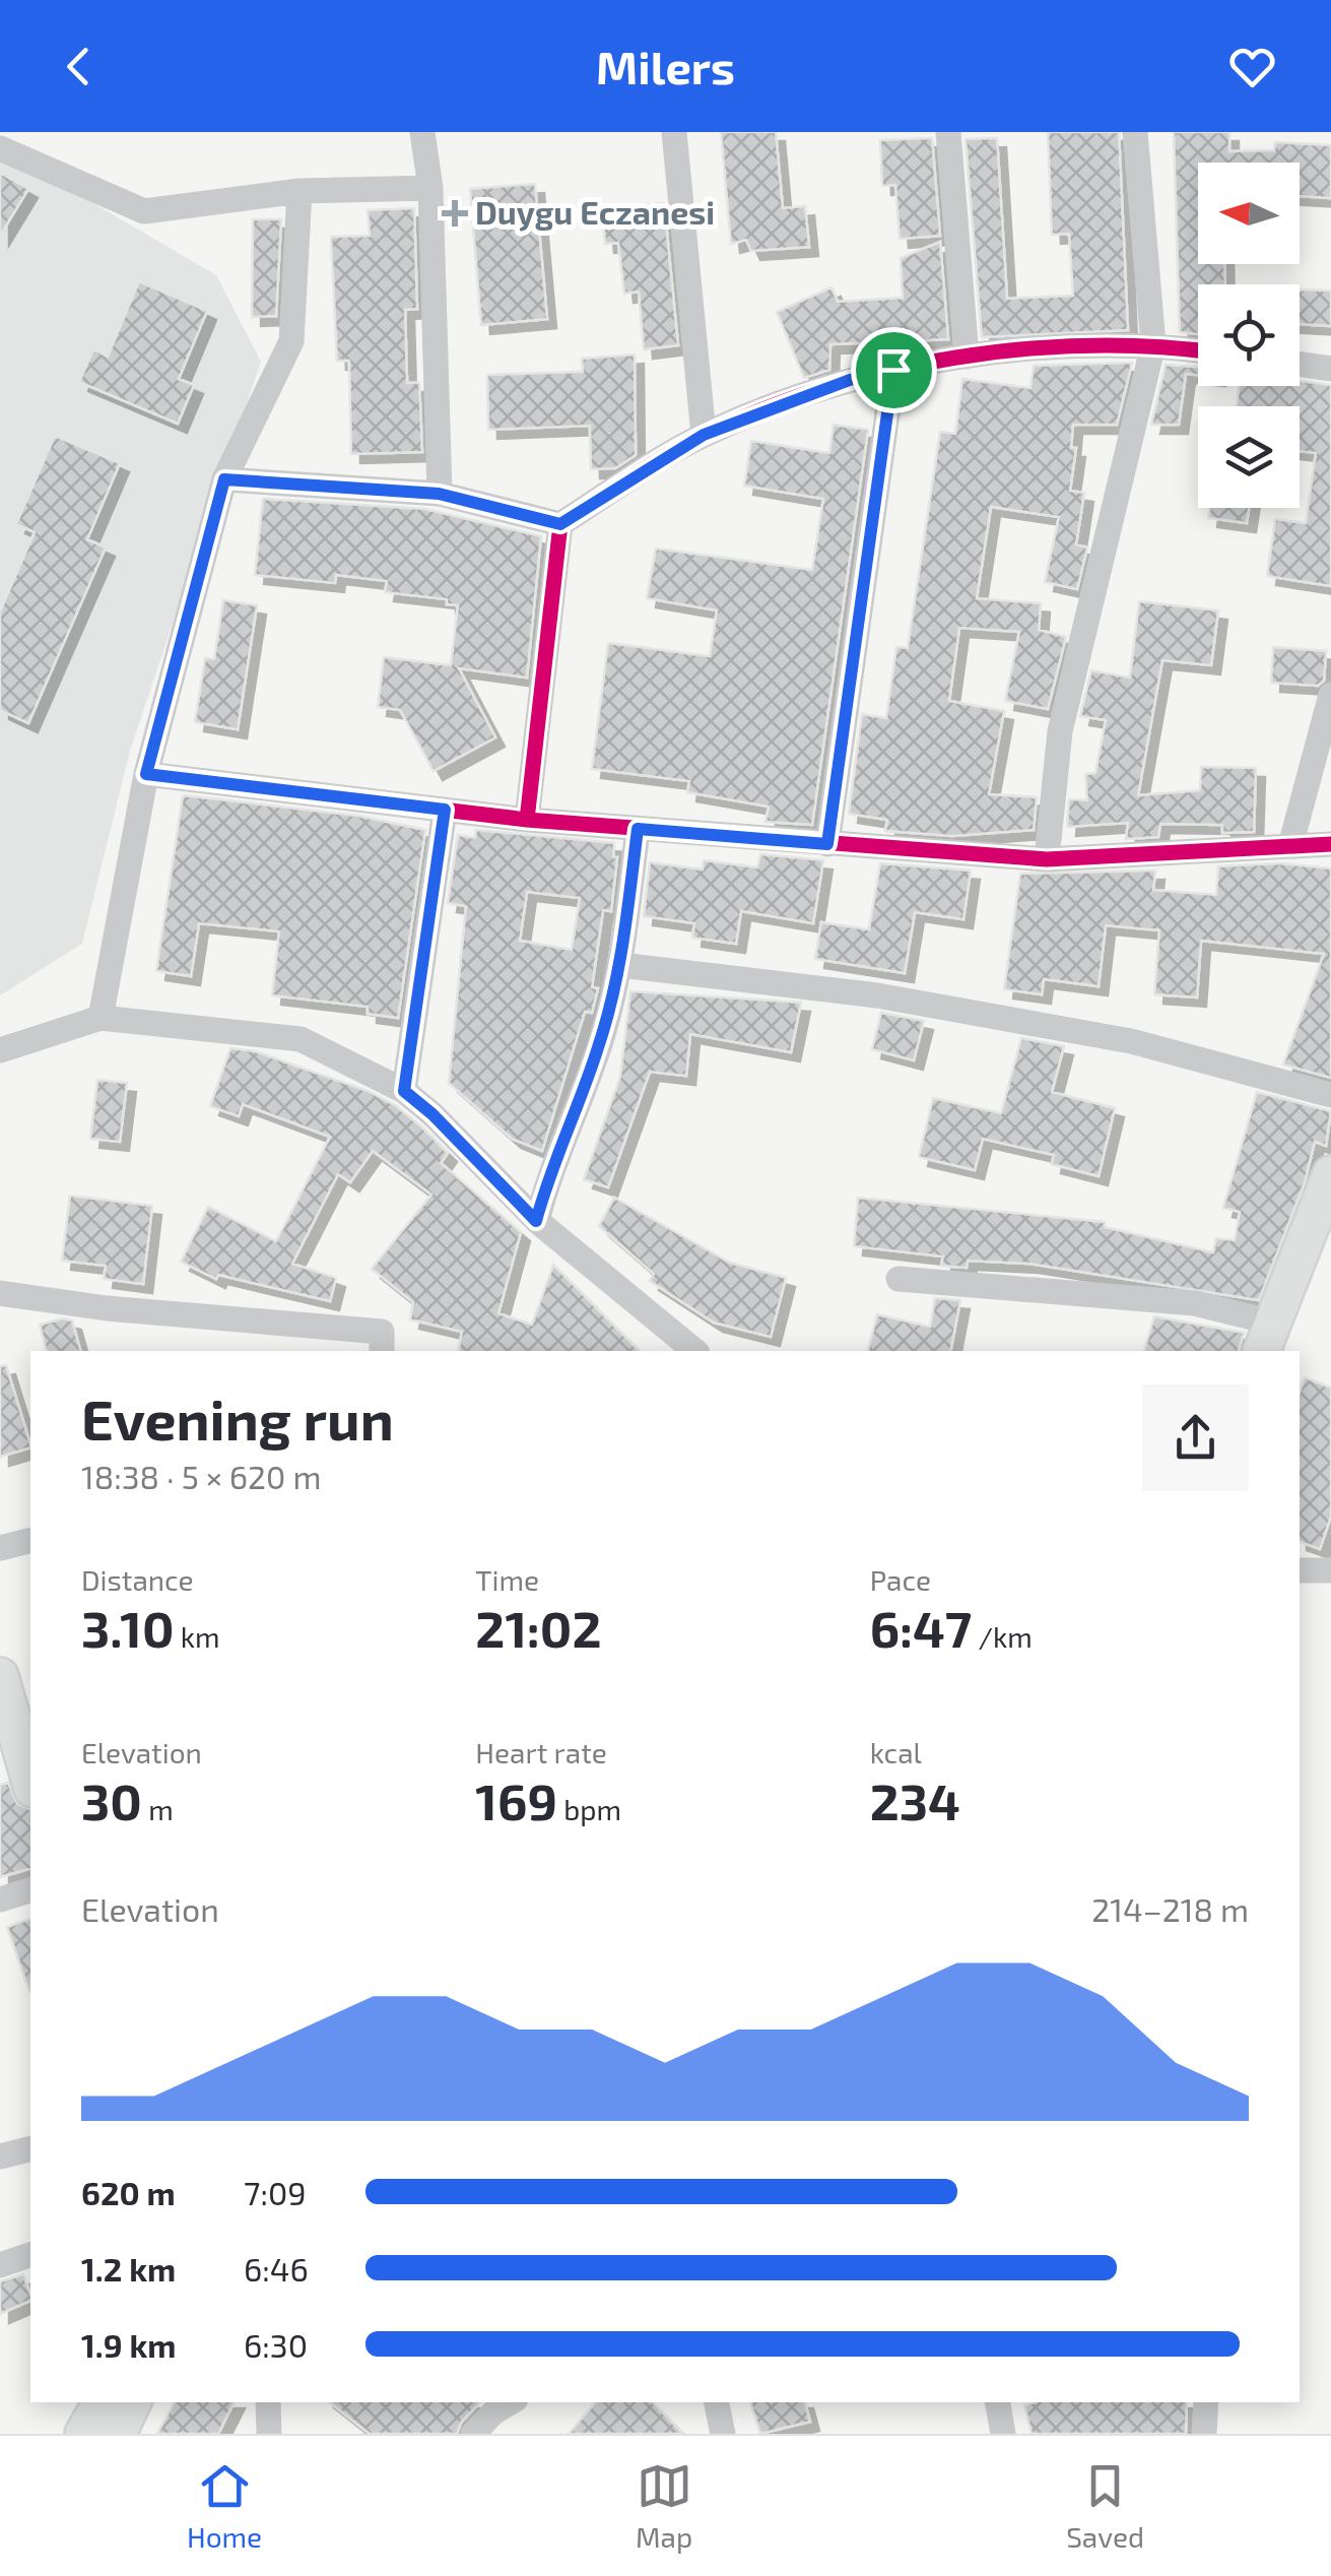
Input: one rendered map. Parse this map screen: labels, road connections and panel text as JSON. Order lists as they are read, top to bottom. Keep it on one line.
{"places":{"health":["Duygu Eczanesi"]},"north":"left","page":{"header":"Milers","heading":["Evening run","18:38 · 5 × 620 m"],"stats":[["Distance","3.10 km"],["Time","21:02"],["Pace","6:47 /km"],["Elevation","30 m"],["Heart rate","169 bpm"],["kcal","234"]],"chart":["Elevation","214–218 m"],"list":[{"name":"620 m","note":"7:09"},{"name":"1.2 km","note":"6:46"},{"name":"1.9 km","note":"6:30"}],"tabs":["Home","Map","Saved"]}}
